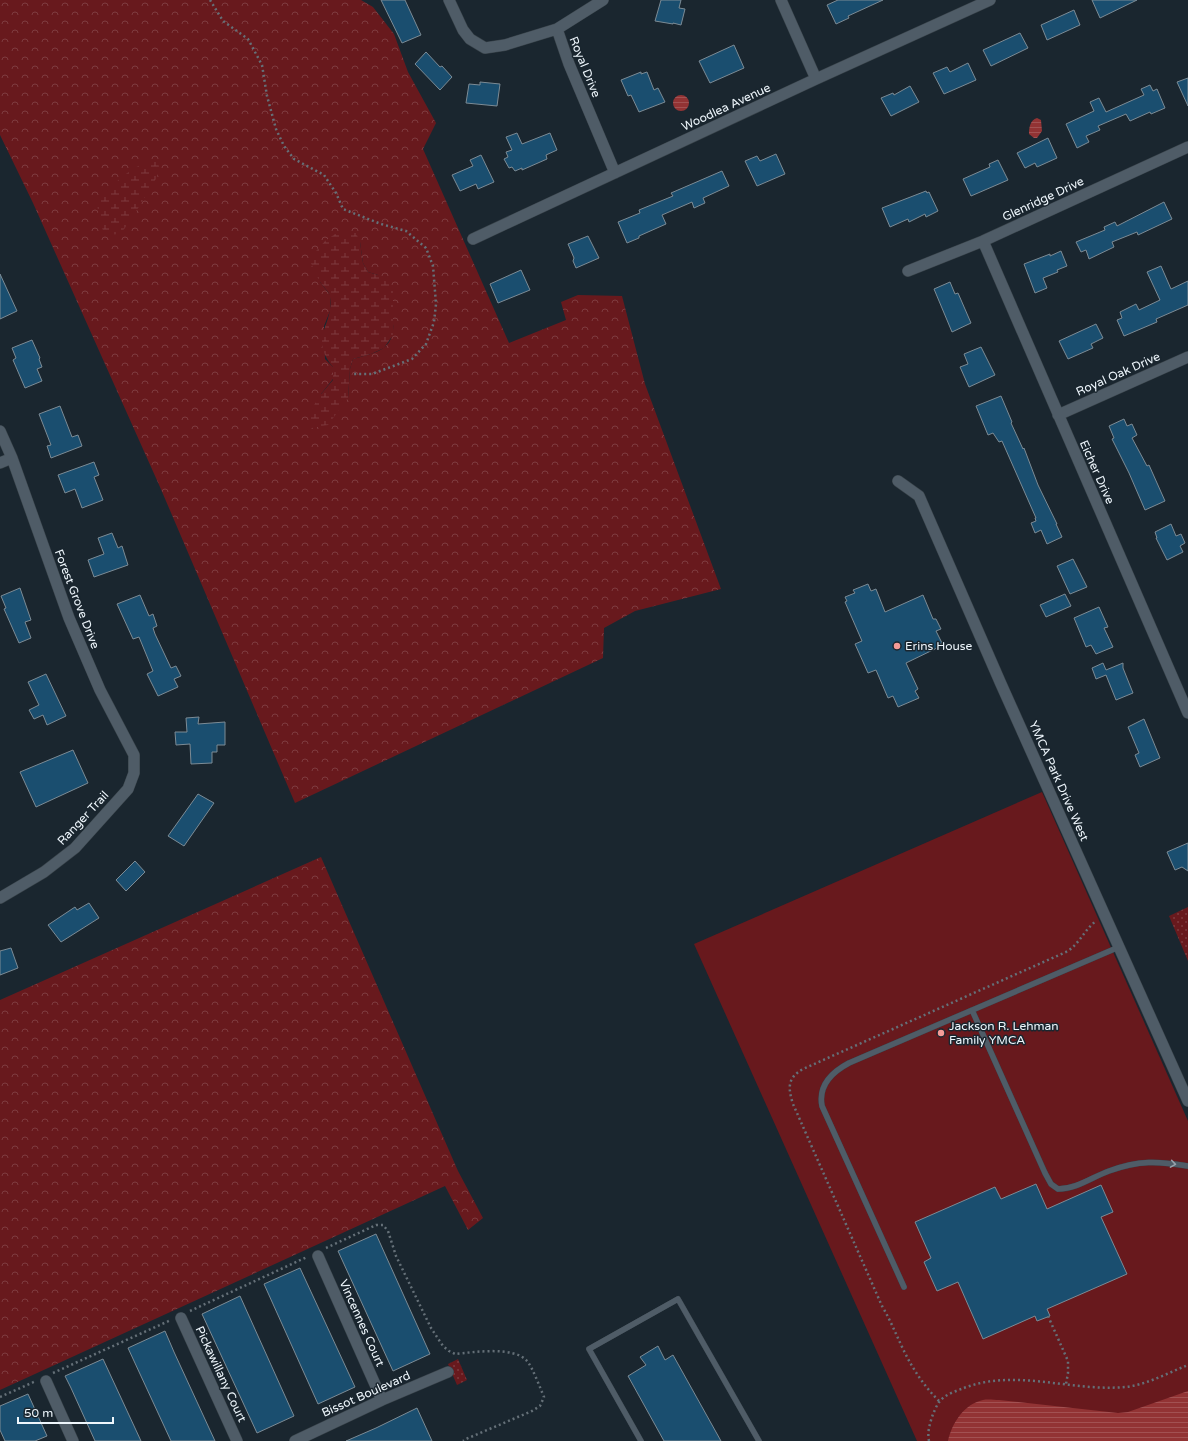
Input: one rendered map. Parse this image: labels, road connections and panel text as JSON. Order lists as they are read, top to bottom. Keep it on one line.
{"streets":{"street":["Royal Drive","Woodlea Avenue","Glenridge Drive","Royal Oak Drive","Eicher Drive","Forest Grove Drive","YMCA Park Drive West","Ranger Trail","Vincennes Court","Pickawillany Court","Bissot Boulevard"]},"crossings":[["Royal Drive","Woodlea Avenue"],["Glenridge Drive","Eicher Drive"],["Royal Oak Drive","Eicher Drive"],["Forest Grove Drive","Ranger Trail"],["Vincennes Court","Bissot Boulevard"]],"places":["Erins House","Jackson R. Lehman Family YMCA"],"scale_bar":"50 m"}
